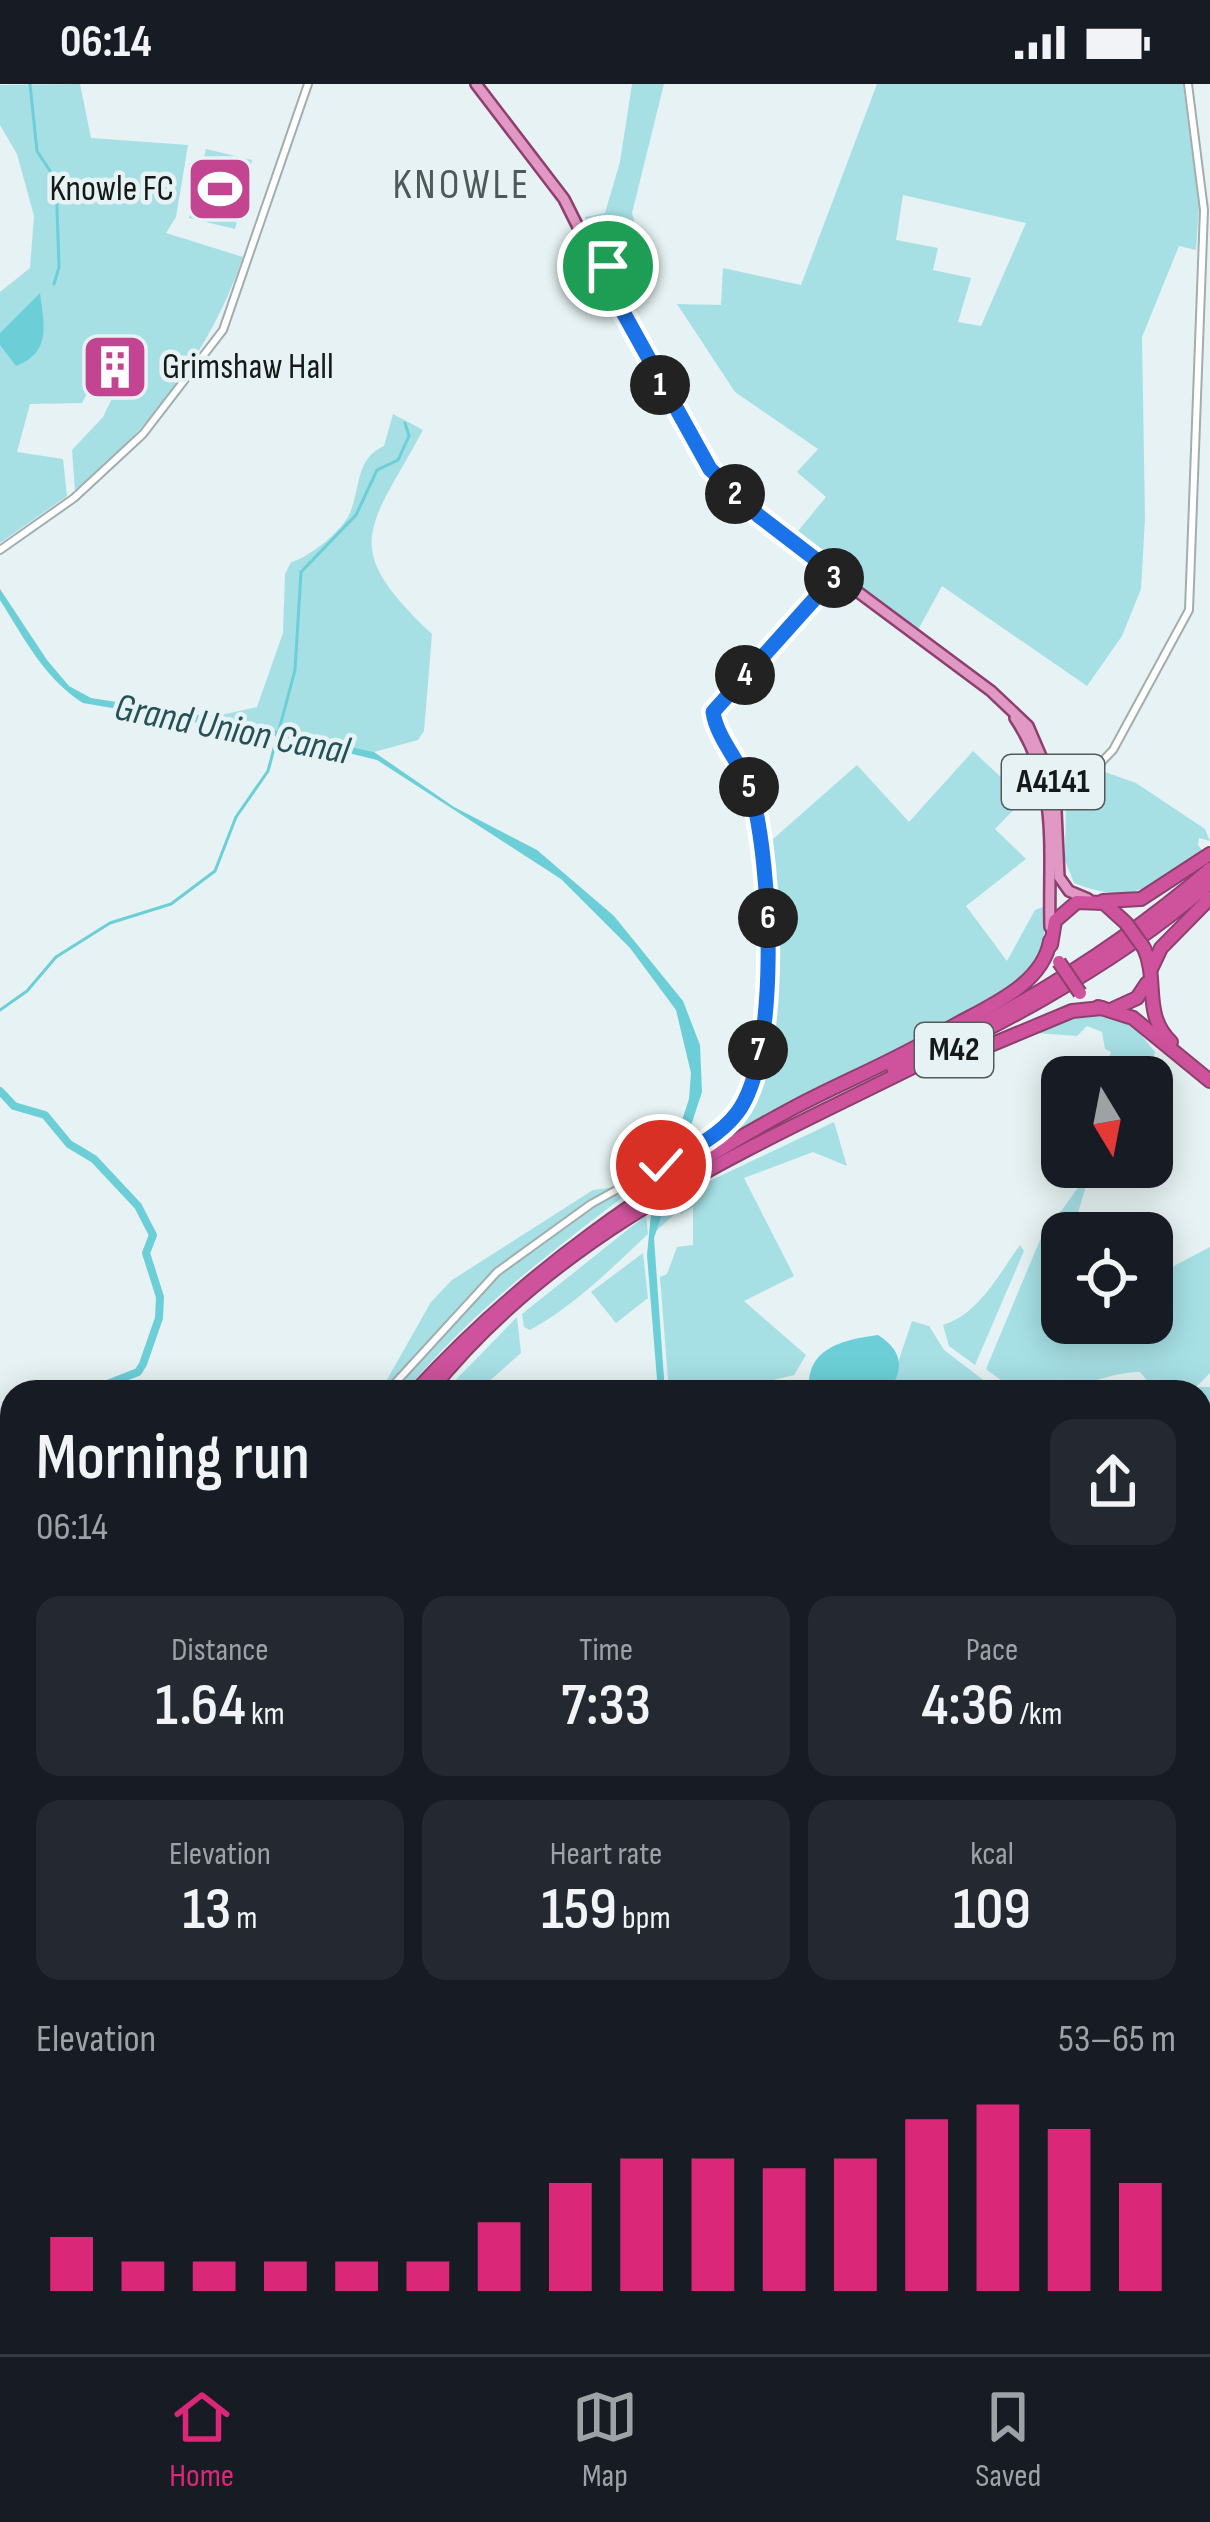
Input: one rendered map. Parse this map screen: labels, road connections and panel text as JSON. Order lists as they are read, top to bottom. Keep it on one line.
{"streets":{"highway":["M42"],"main road":["A4141"]},"districts":["KNOWLE"],"water":["Grand Union Canal"],"places":{"sports":["Knowle FC"],"building":["Grimshaw Hall"]},"north":"bottom","page":{"status":"06:14","pins":["1","2","3","4","5","6","7"],"heading":["Morning run","06:14"],"stats":[["Distance","1.64 km"],["Time","7:33"],["Pace","4:36 /km"],["Elevation","13 m"],["Heart rate","159 bpm"],["kcal","109"]],"chart":["Elevation","53–65 m"],"tabs":["Home","Map","Saved"]}}
